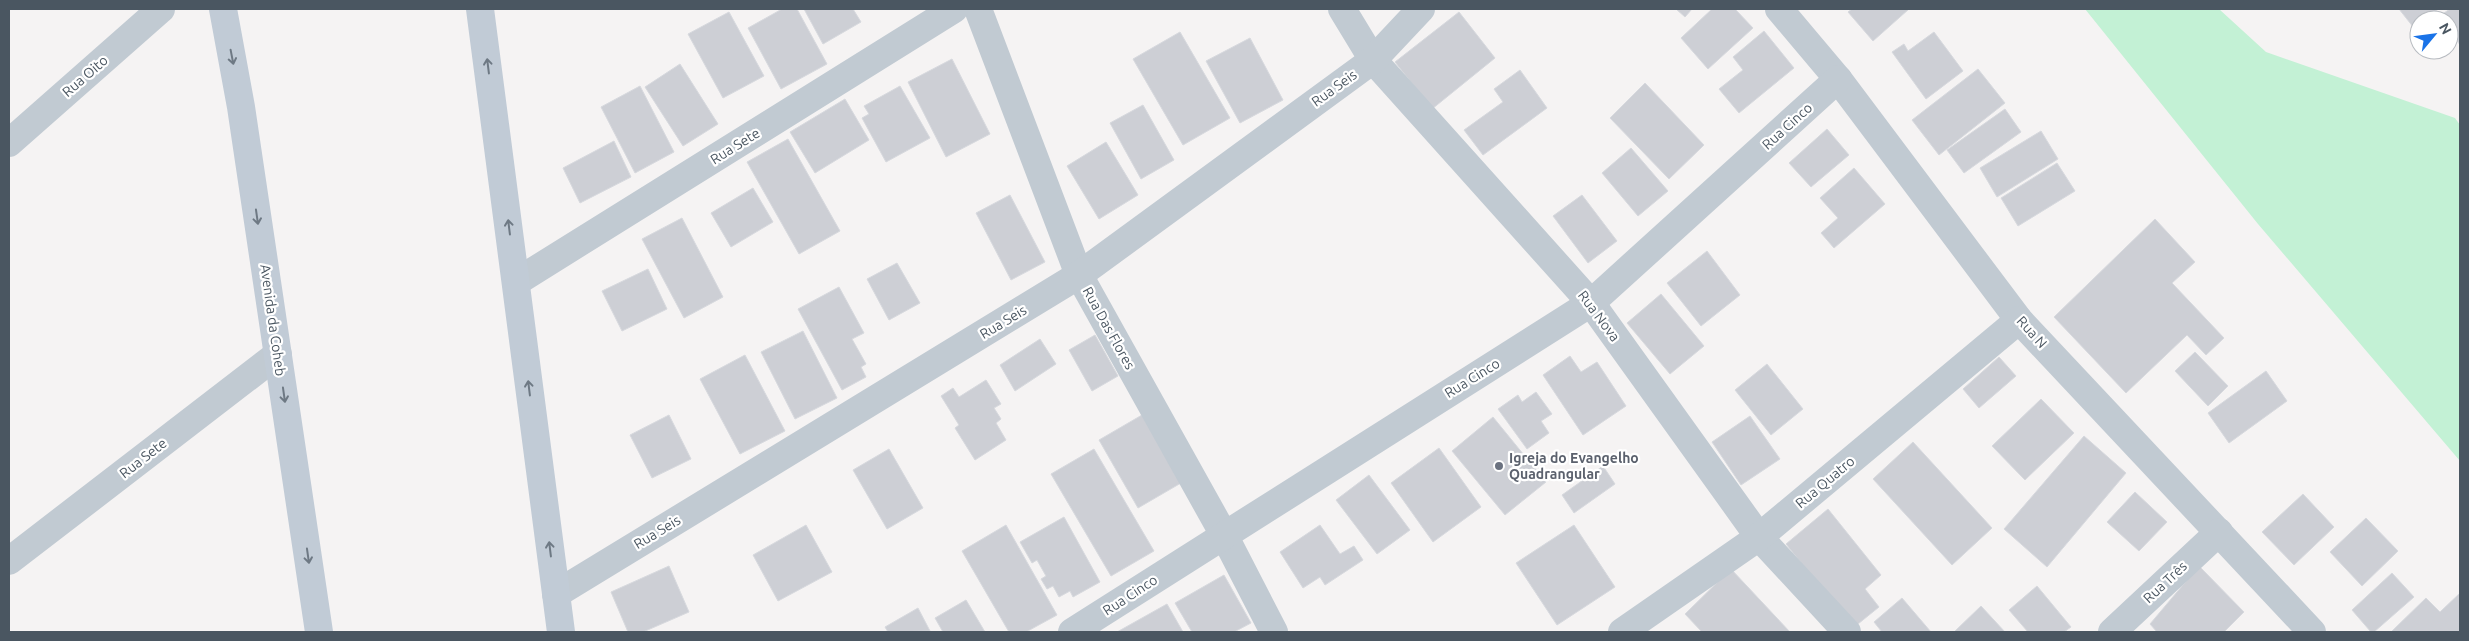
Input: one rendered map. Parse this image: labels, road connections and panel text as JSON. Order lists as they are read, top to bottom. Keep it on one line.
{"streets":{"main road":["Avenida da Coheb"],"street":["Rua Oito","Rua Seis","Rua Cinco","Rua Sete","Rua Nova","Rua Das Flores","Rua N","Rua Quatro","Rua Três"]},"crossings":[["Rua Seis","Rua Nova"],["Rua Seis","Rua Das Flores"],["Rua Cinco","Rua Nova"],["Rua Cinco","Rua Das Flores"],["Rua Cinco","Rua N"],["Rua Sete","Avenida da Coheb"],["Rua Nova","Rua Quatro"],["Rua N","Rua Quatro"],["Rua N","Rua Três"]],"places":["Igreja do Evangelho Quadrangular"],"north":"top right"}
